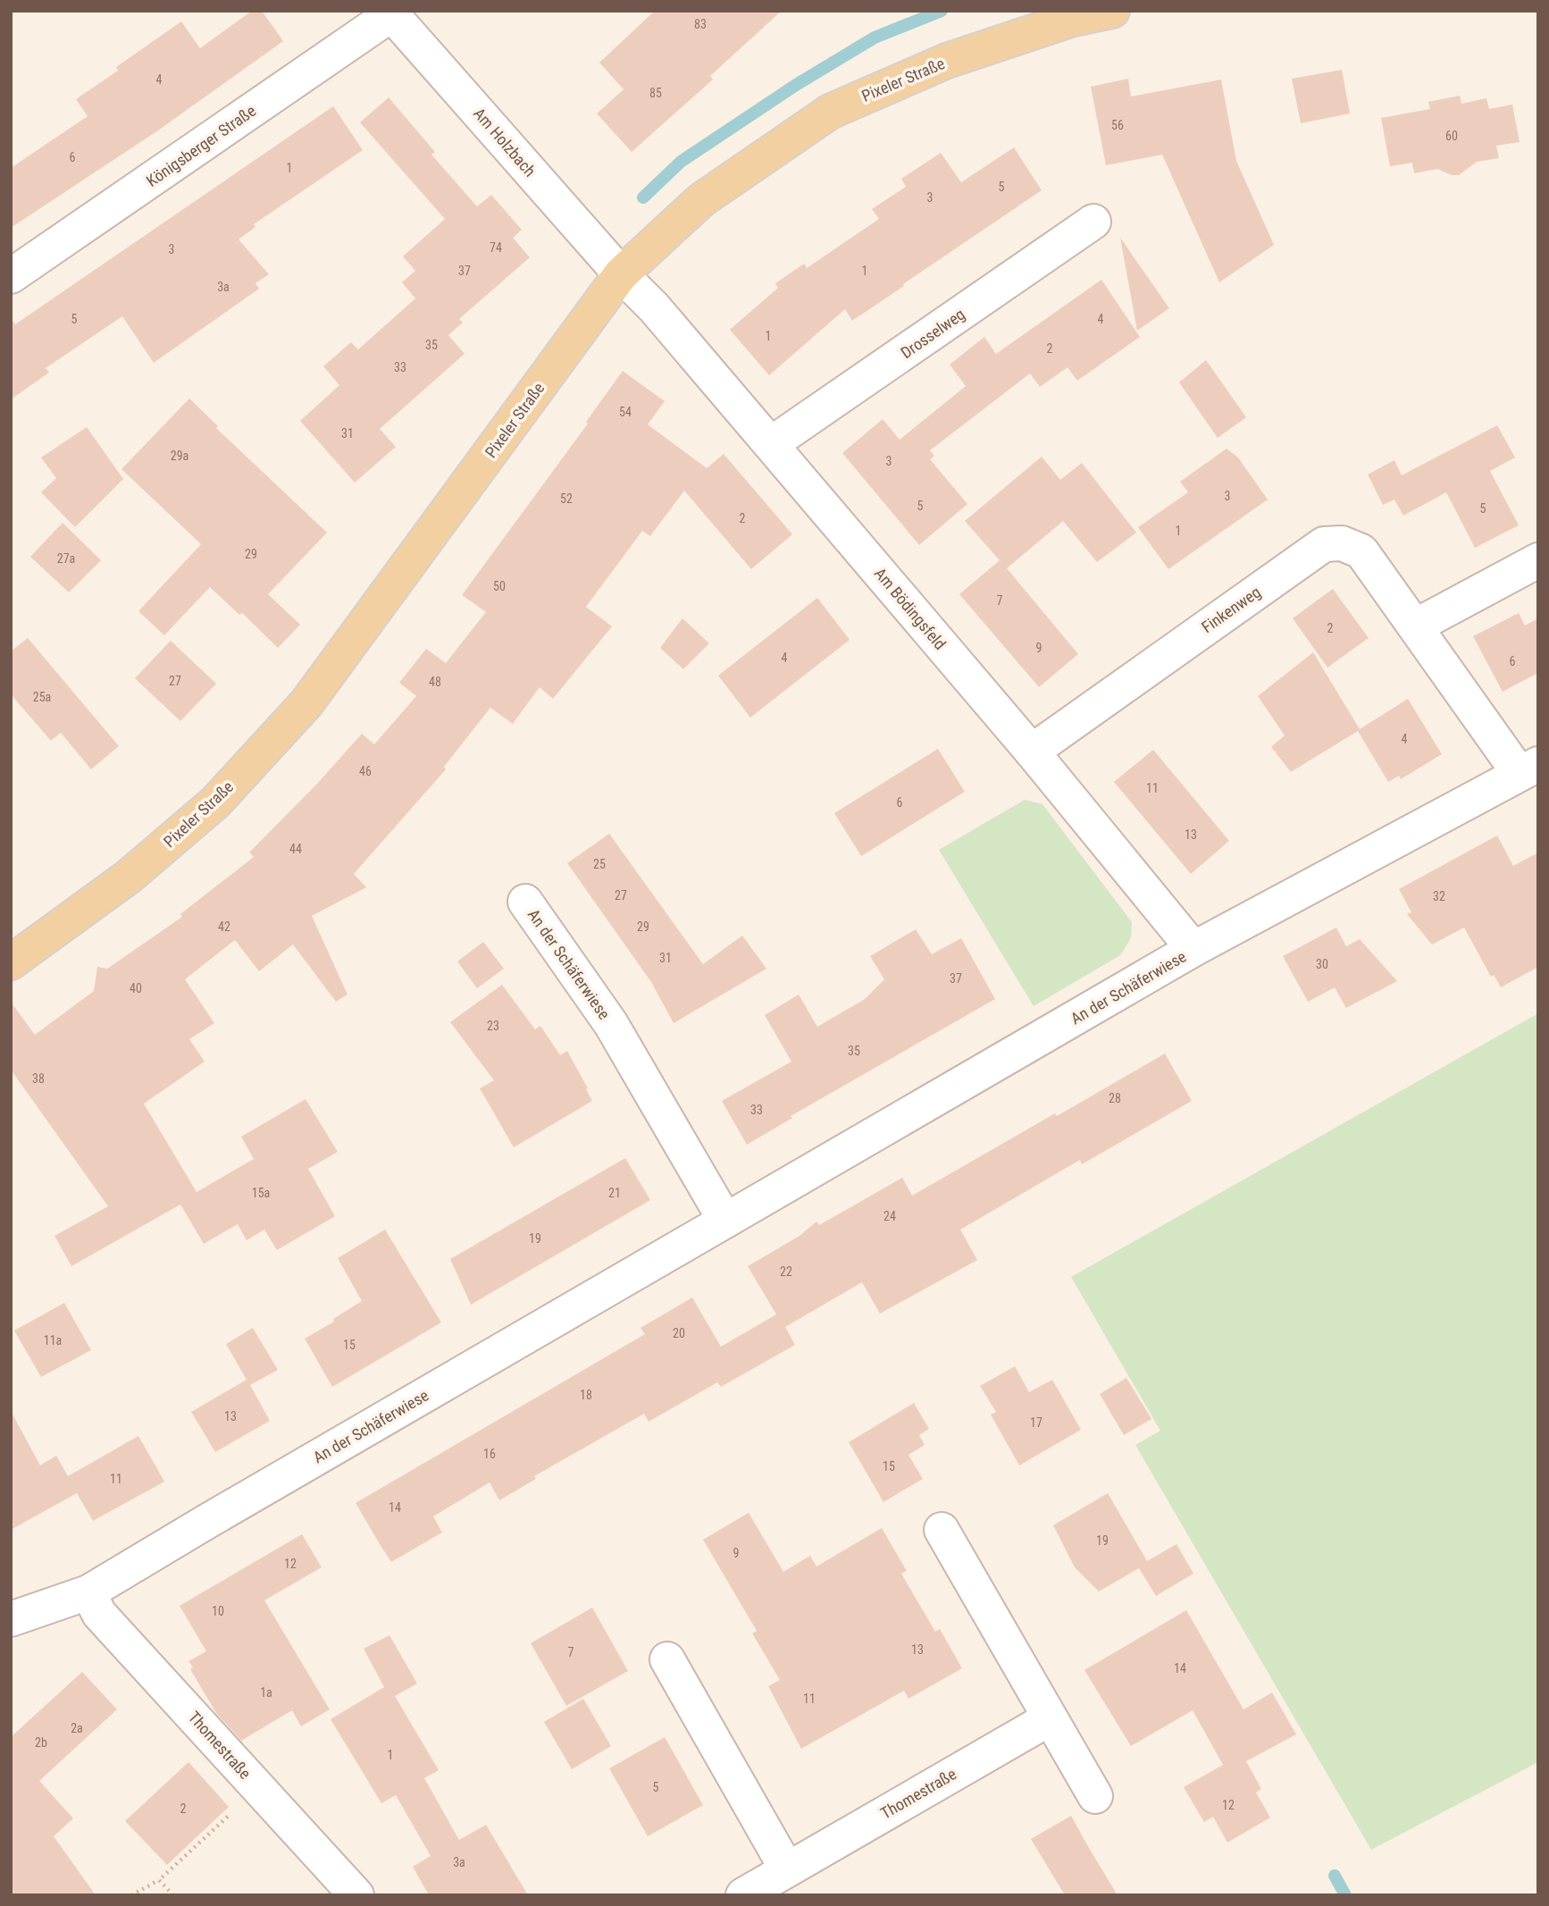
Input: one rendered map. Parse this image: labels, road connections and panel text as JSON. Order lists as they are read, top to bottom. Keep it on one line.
{"streets":{"main road":["Pixeler Straße"],"street":["Am Holzbach","Königsberger Straße","Drosselweg","Am Bödingsfeld","Finkenweg","An der Schäferwiese","Thomestraße"]},"crossings":[["Pixeler Straße","Am Holzbach"],["Pixeler Straße","Am Bödingsfeld"],["Am Holzbach","Königsberger Straße"],["Am Holzbach","Am Bödingsfeld"],["Drosselweg","Am Bödingsfeld"],["Am Bödingsfeld","Finkenweg"],["Am Bödingsfeld","An der Schäferwiese"],["Finkenweg","An der Schäferwiese"],["An der Schäferwiese","Thomestraße"]],"house_numbers":["83","4","85","56","60","6","1","5","3","74","3","37","1","3a","5","4","1","35","2","33","54","31","29a","3","3","52","5","5","2","1","29","27a","50","7","2","9","4","6","27","48","25a","4","46","11","6","13","44","25","27","32","42","29","31","30","37","40","23","35","38","28","33","15a","21","24","19","22","20","11a","15","18","13","17","16","15","11","14","19","9","12","10","13","7","14","1a","11","2a","2b","1","5","12","2","3a"]}
